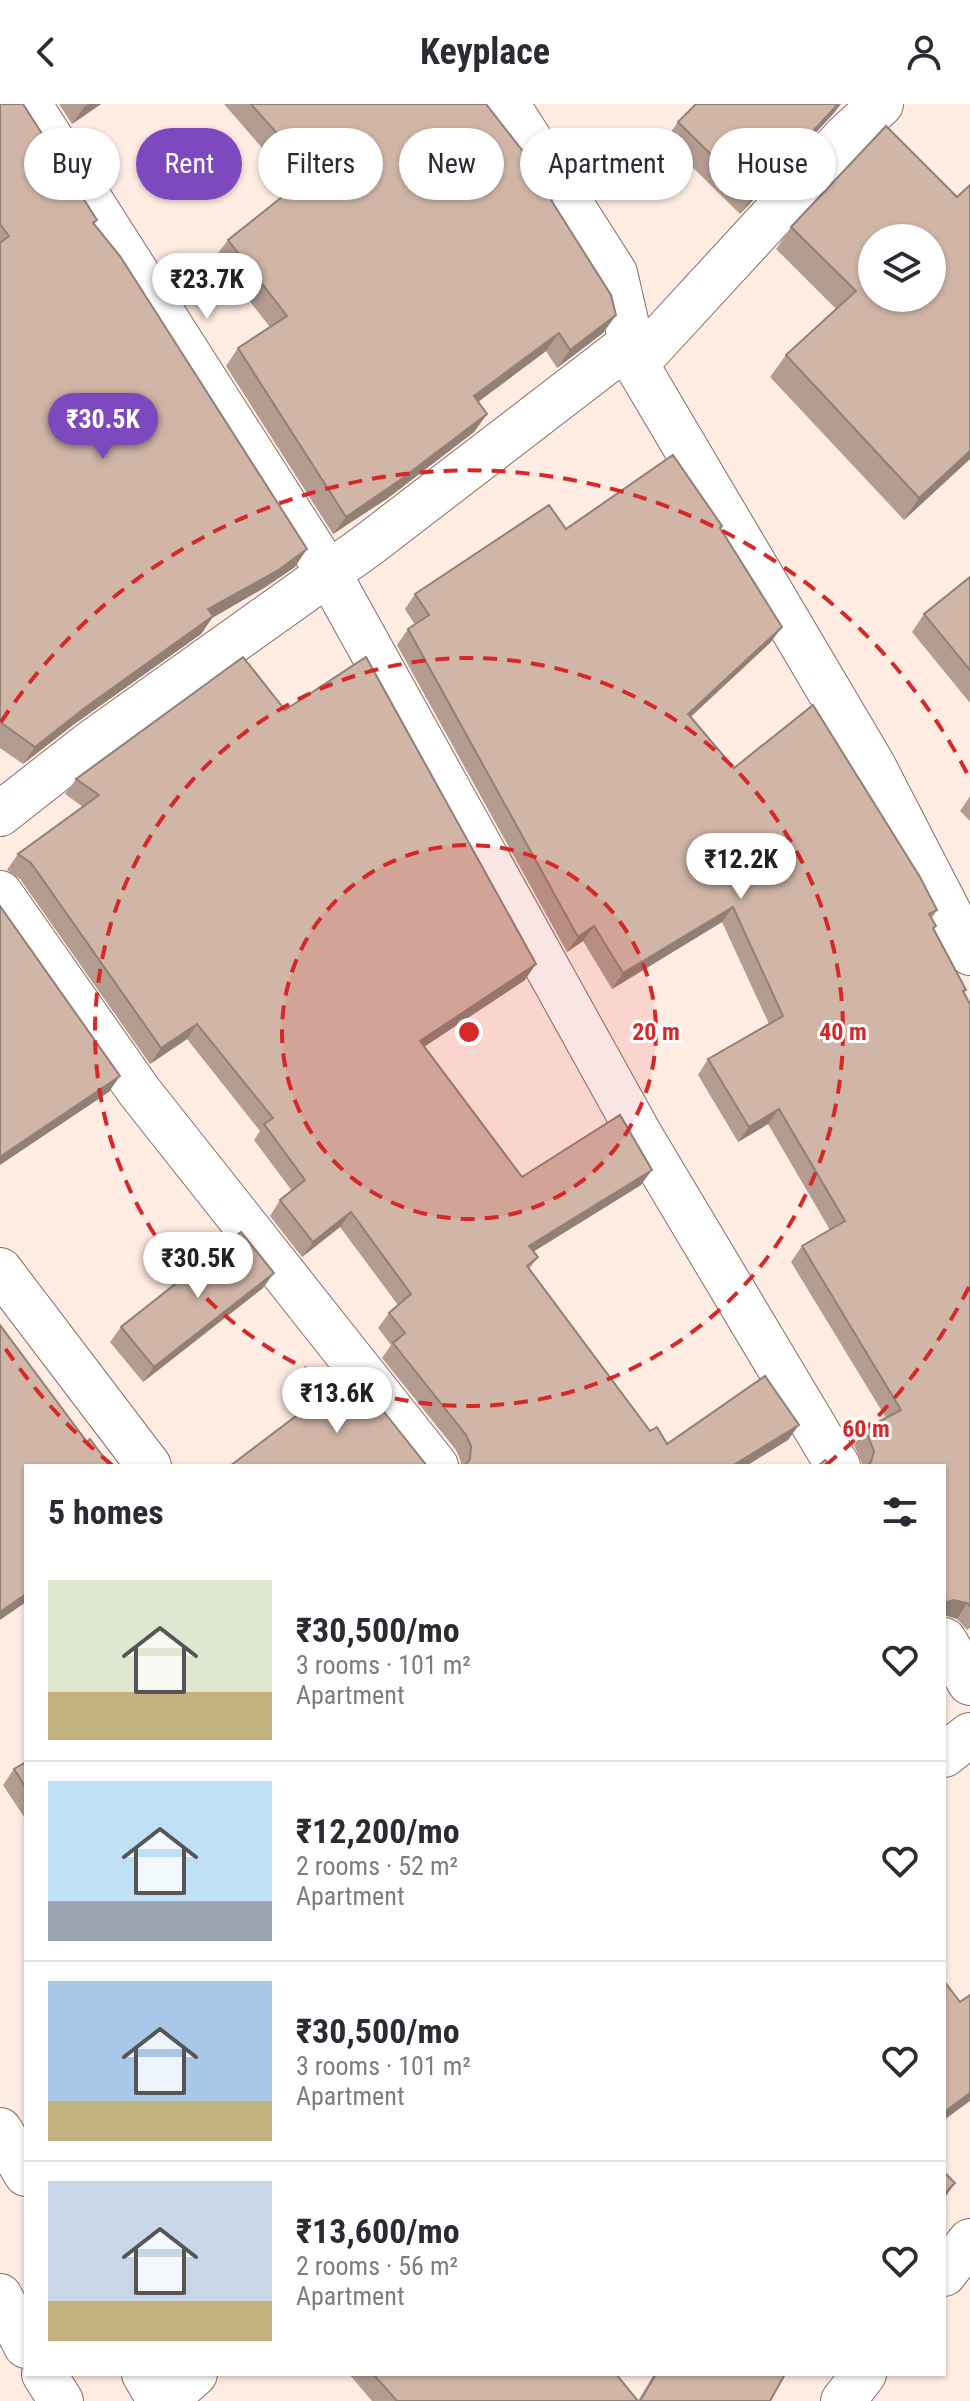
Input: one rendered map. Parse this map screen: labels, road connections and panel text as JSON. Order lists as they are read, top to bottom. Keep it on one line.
{"page":{"header":"Keyplace","chip":["Buy","Rent","Filters","New","Apartment","House"],"price":["₹23.7K","₹30.5K","₹12.2K","₹30.5K","₹13.6K"],"heading":"5 homes","list":[{"name":"₹30,500/mo","note":"3 rooms · 101 m² · Apartment"},{"name":"₹12,200/mo","note":"2 rooms · 52 m² · Apartment"},{"name":"₹30,500/mo","note":"3 rooms · 101 m² · Apartment"},{"name":"₹13,600/mo","note":"2 rooms · 56 m² · Apartment"}]},"rings":["20 m","40 m","60 m"]}
